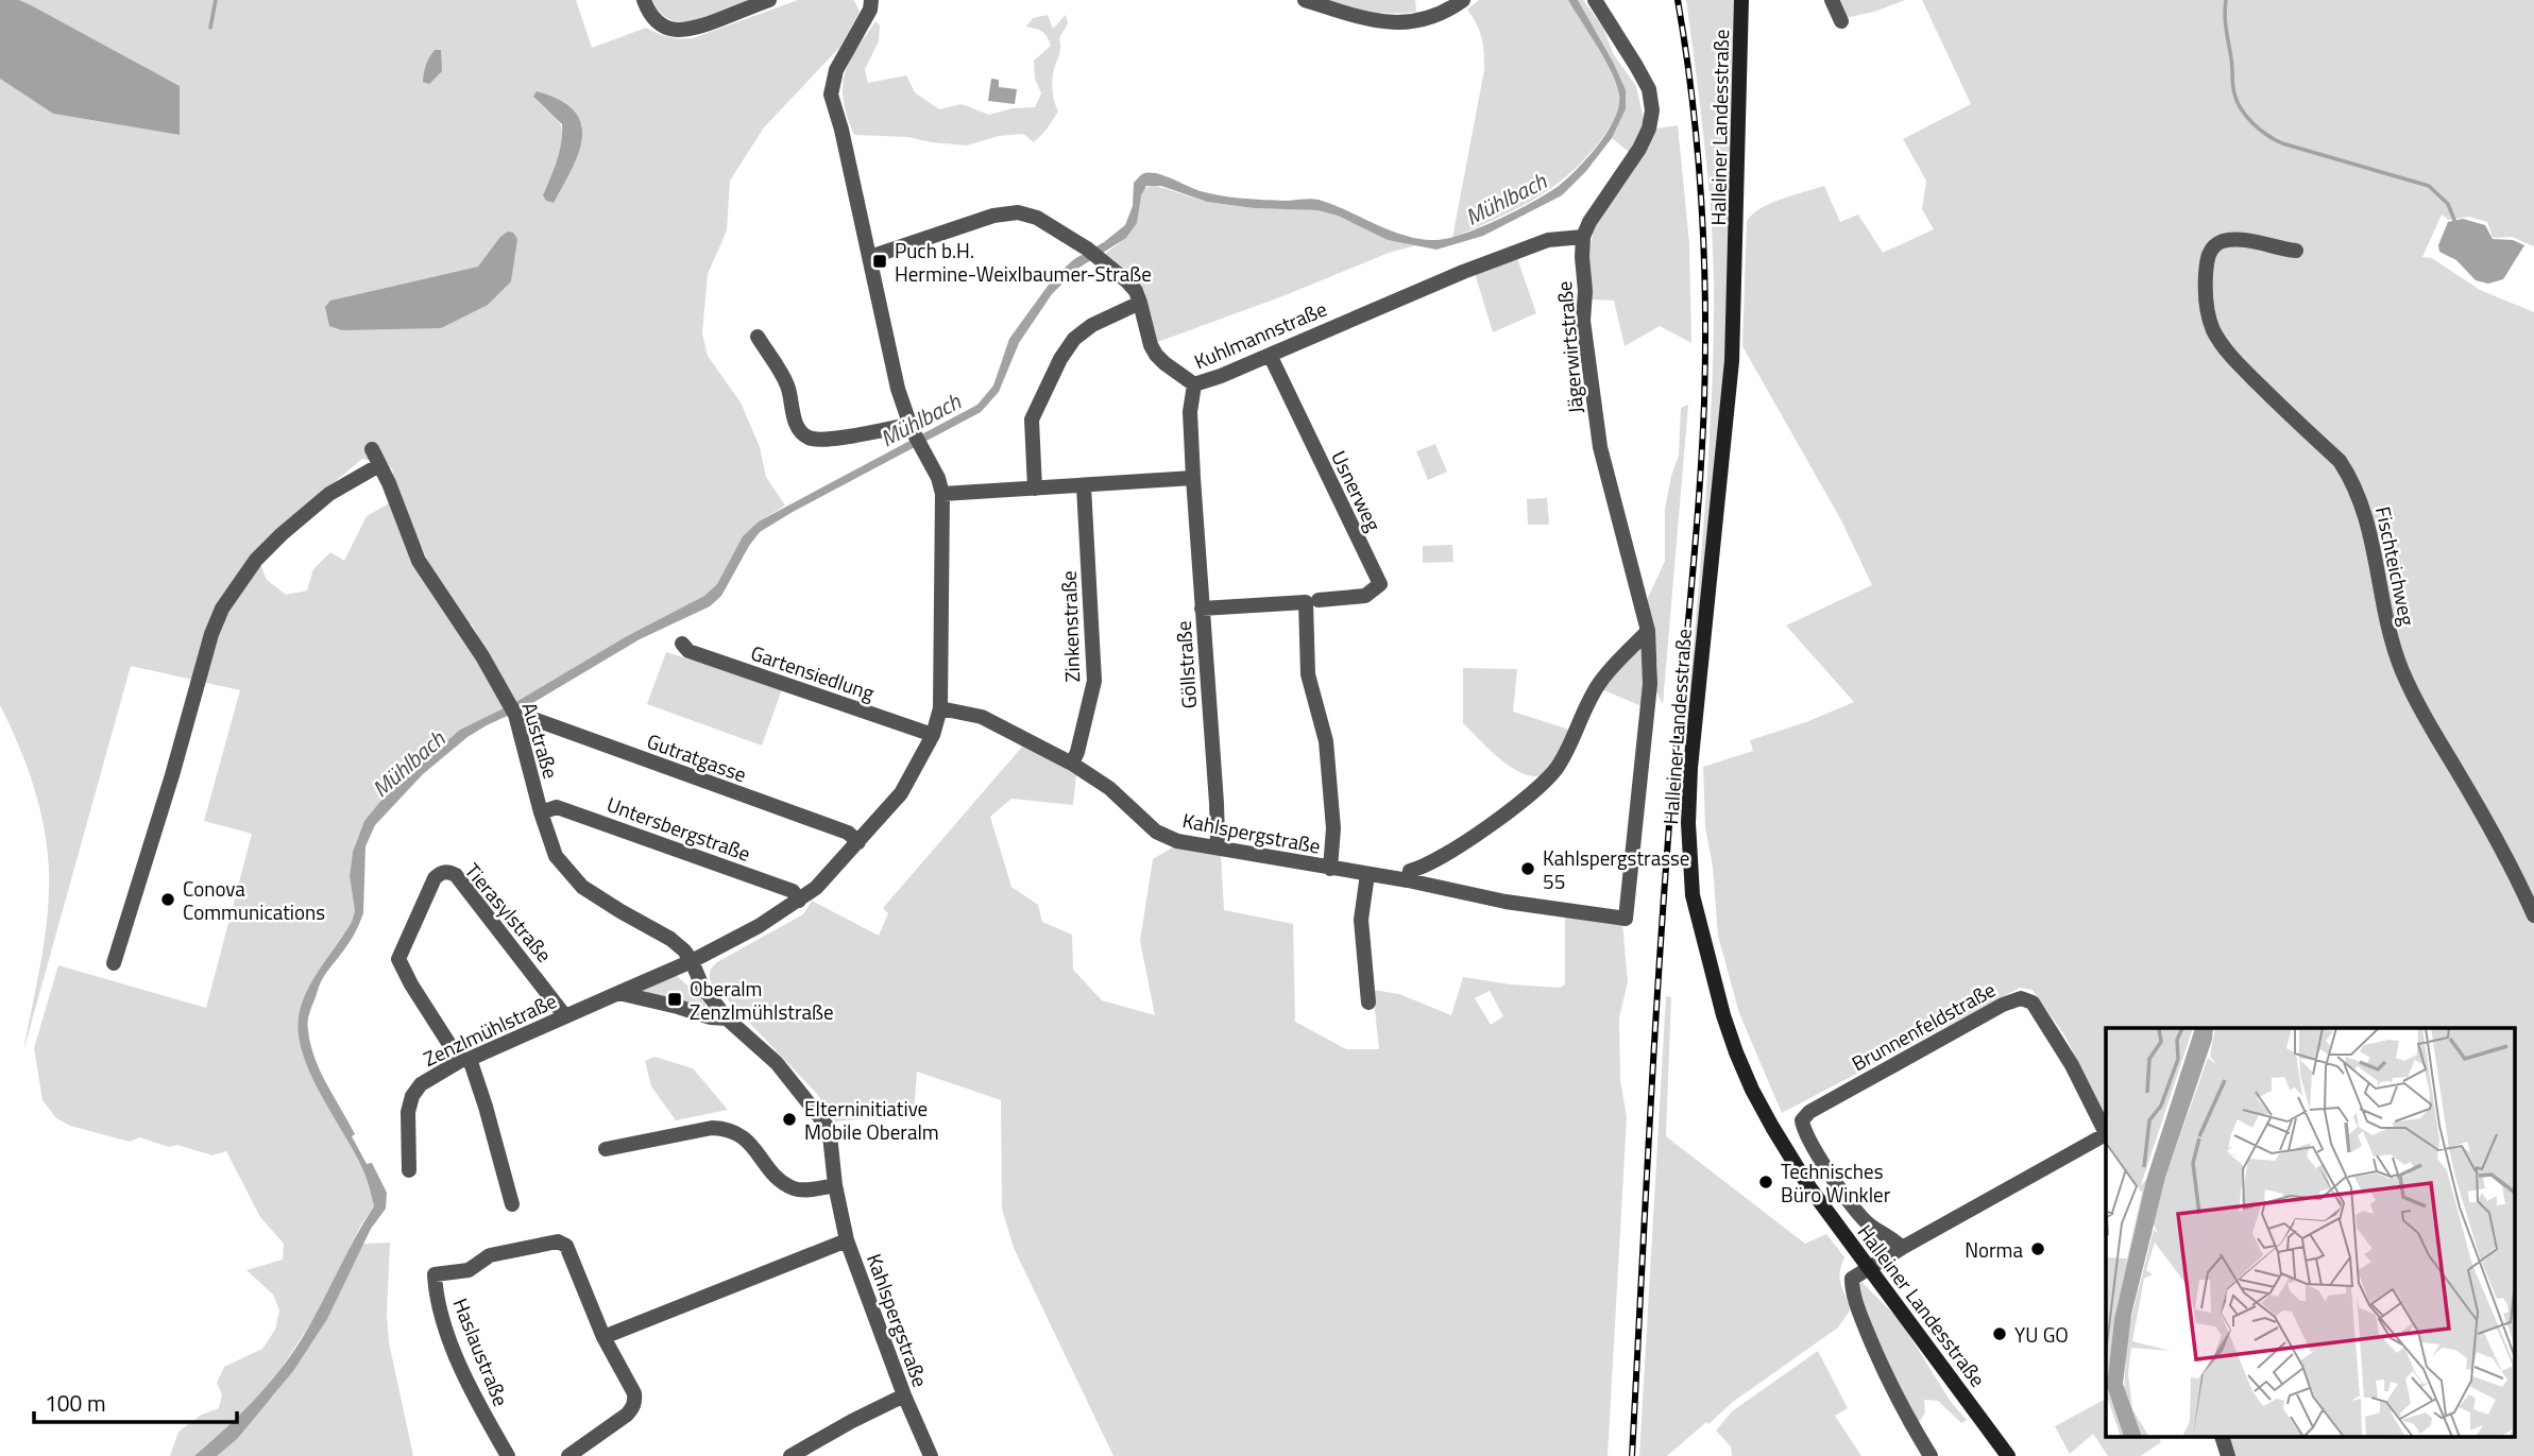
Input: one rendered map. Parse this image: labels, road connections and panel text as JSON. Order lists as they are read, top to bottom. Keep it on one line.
{"streets":{"main road":["Halleiner Landesstraße"],"street":["Kuhlmannstraße","Jägerwirtstraße","Usnerweg","Fischteichweg","Zinkenstraße","Göllstraße","Gartensiedlung","Austraße","Gutratgasse","Untersbergstraße","Kahlspergstraße","Tierasylstraße","Brunnenfeldstraße","Zenzlmühlstraße","Haslaustraße"]},"crossings":[["Halleiner Landesstraße","Brunnenfeldstraße"],["Kuhlmannstraße","Jägerwirtstraße"],["Kuhlmannstraße","Usnerweg"],["Kuhlmannstraße","Göllstraße"],["Jägerwirtstraße","Kahlspergstraße"],["Zinkenstraße","Kahlspergstraße"],["Göllstraße","Kahlspergstraße"],["Austraße","Gutratgasse"],["Austraße","Untersbergstraße"],["Austraße","Kahlspergstraße"],["Austraße","Zenzlmühlstraße"],["Kahlspergstraße","Zenzlmühlstraße"],["Tierasylstraße","Zenzlmühlstraße"]],"water":["Mühlbach"],"places":{"transit":["Puch b.H. Hermine-Weixlbaumer-Straße","Oberalm Zenzlmühlstraße"],"other":["Kahlspergstrasse 55","Conova Communications","Elterninitiative Mobile Oberalm","Technisches Büro Winkler","Norma","YU GO"]},"scale_bar":"100 m"}
